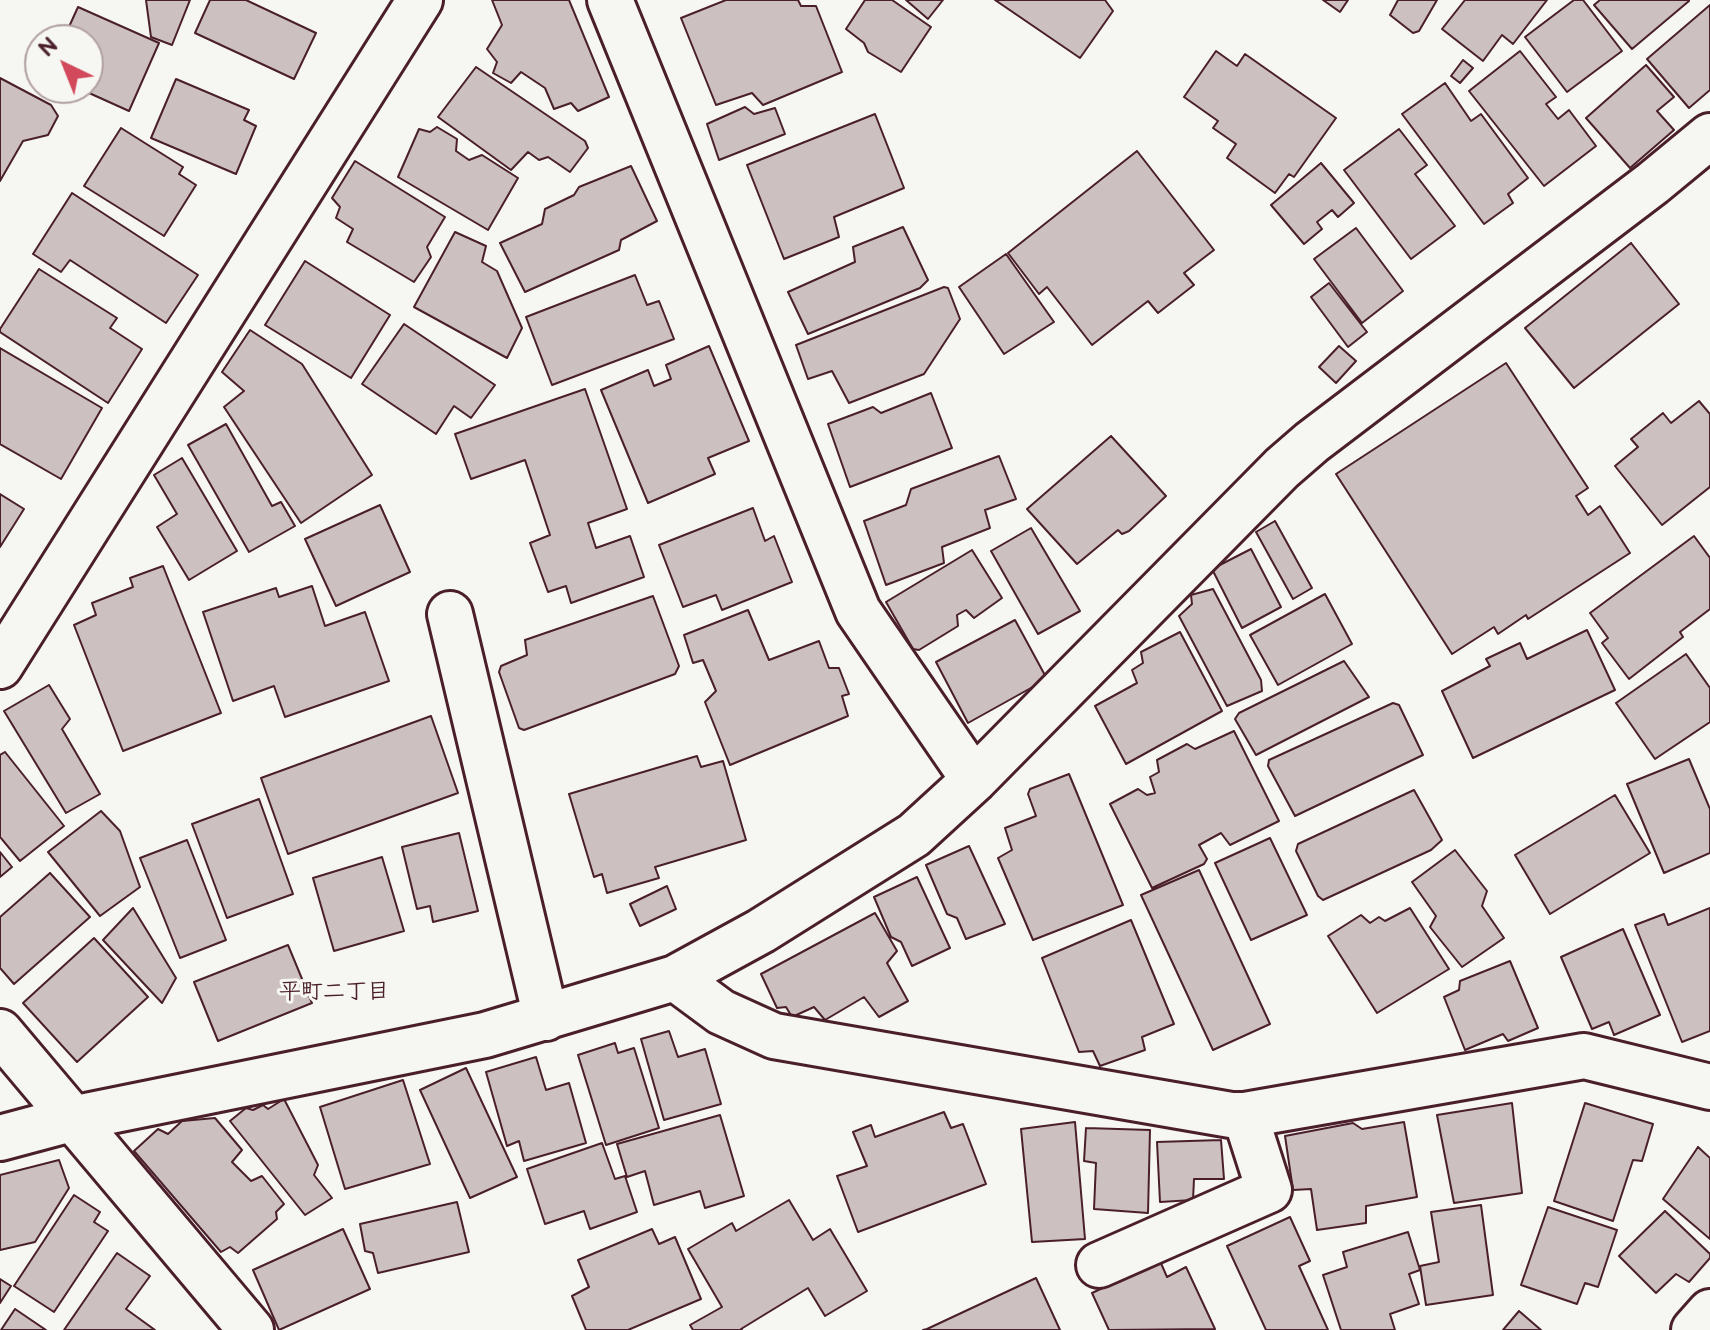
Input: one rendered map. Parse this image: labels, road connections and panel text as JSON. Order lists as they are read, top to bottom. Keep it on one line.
{"districts":["平町二丁目"],"north":"top left"}
